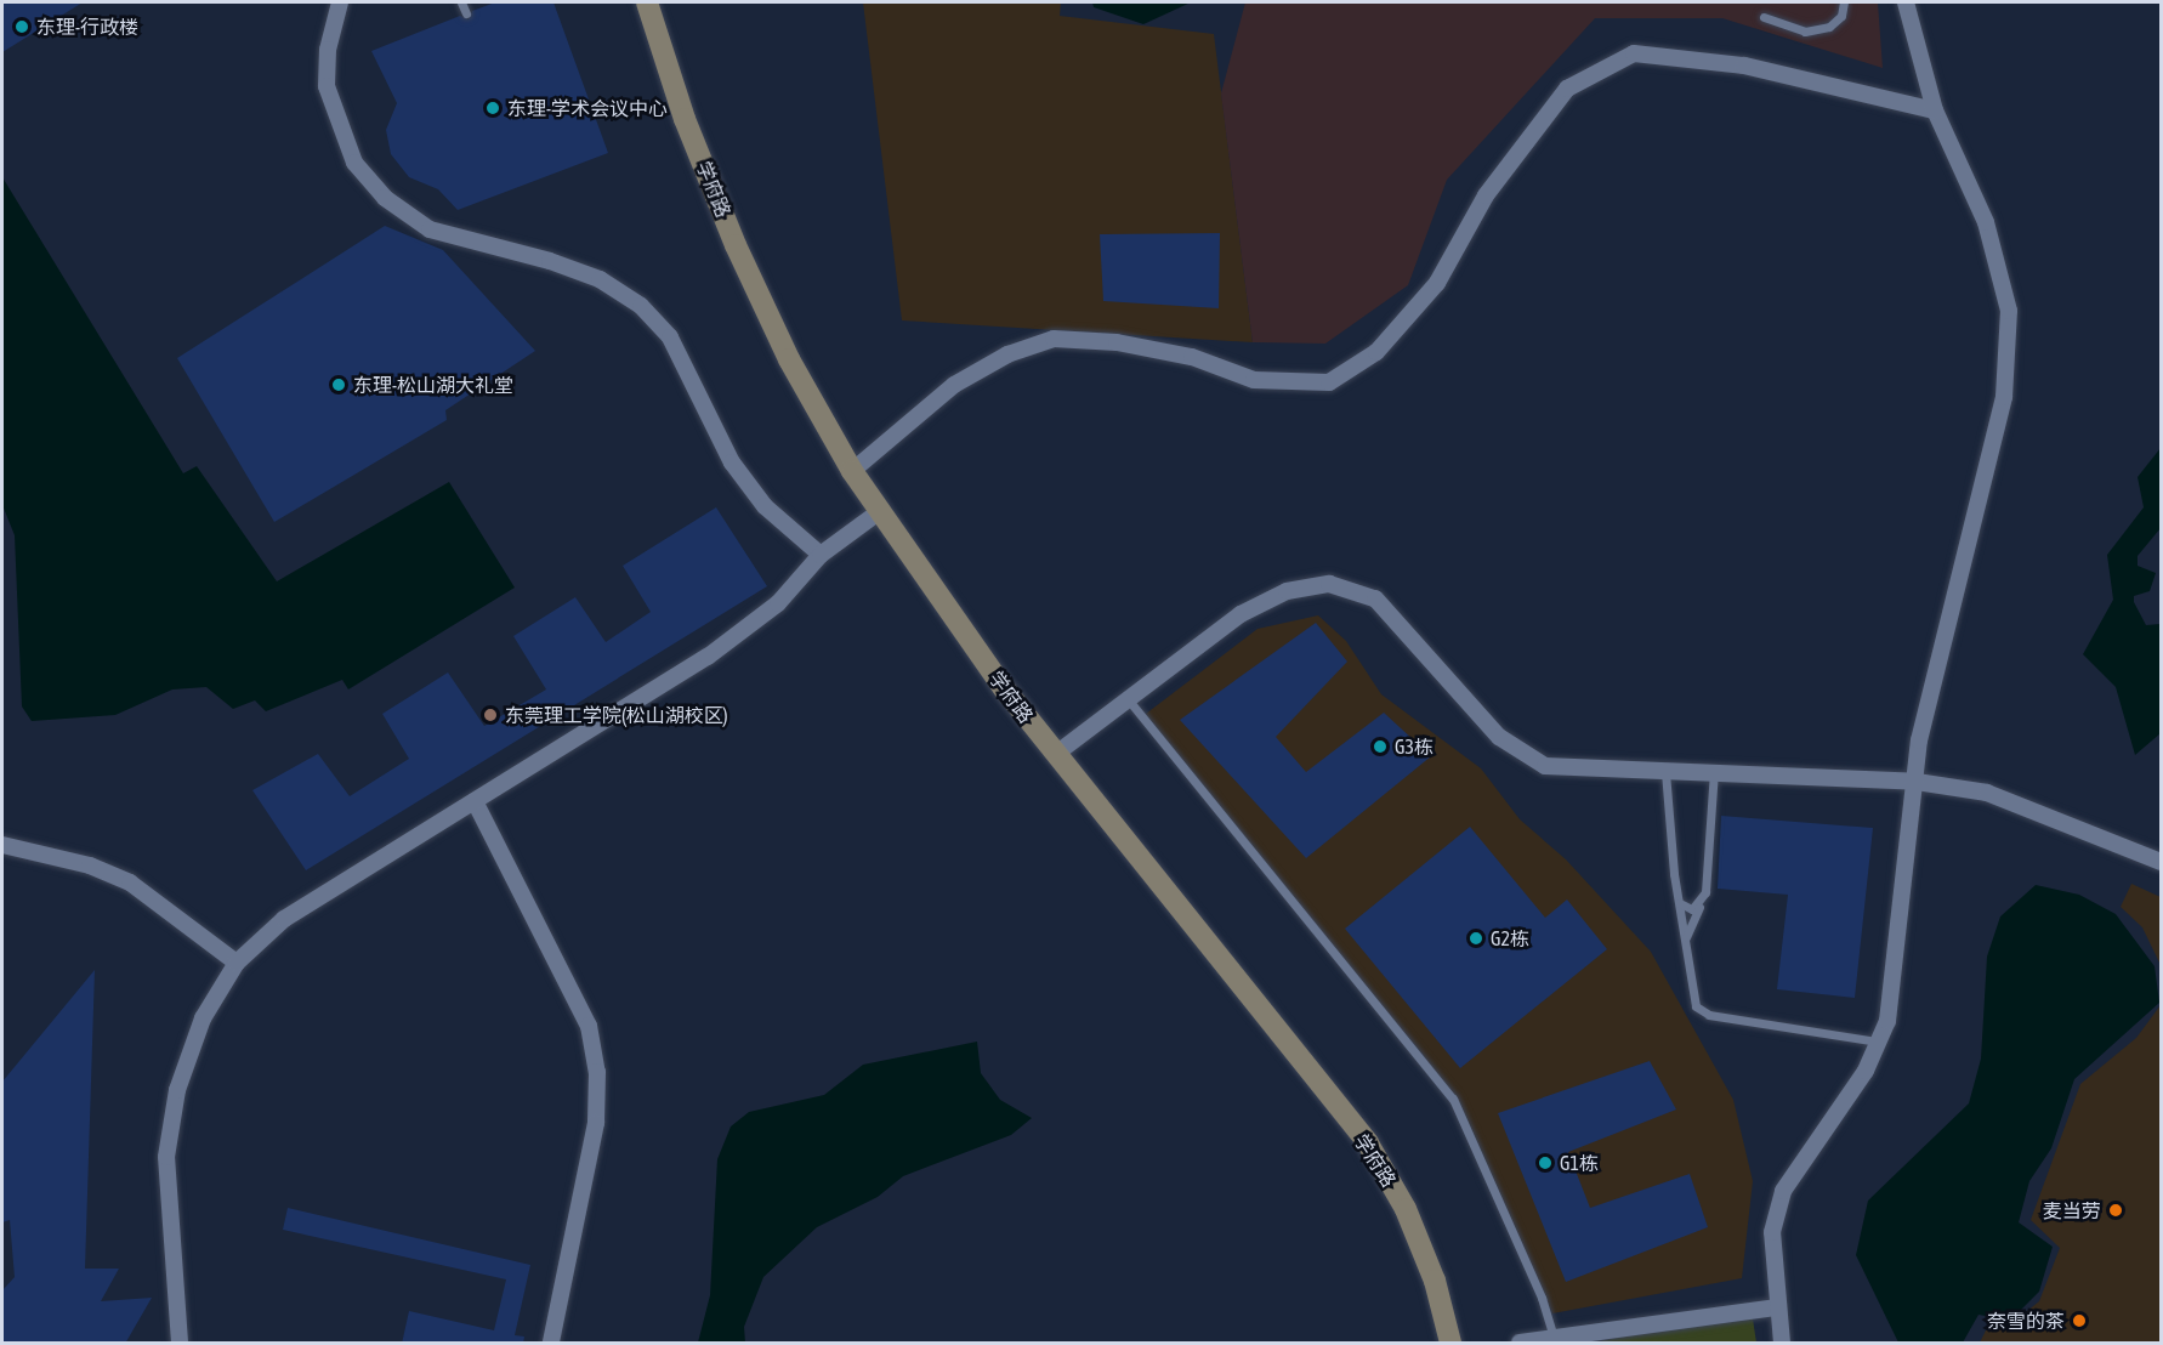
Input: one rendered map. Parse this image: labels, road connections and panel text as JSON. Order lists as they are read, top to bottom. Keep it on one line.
{"streets":{"street":["学府路"]},"places":["东理-行政楼","东理-学术会议中心","东理-松山湖大礼堂","东莞理工学院(松山湖校区)","G3栋","G2栋","G1栋","麦当劳","奈雪的茶"]}
